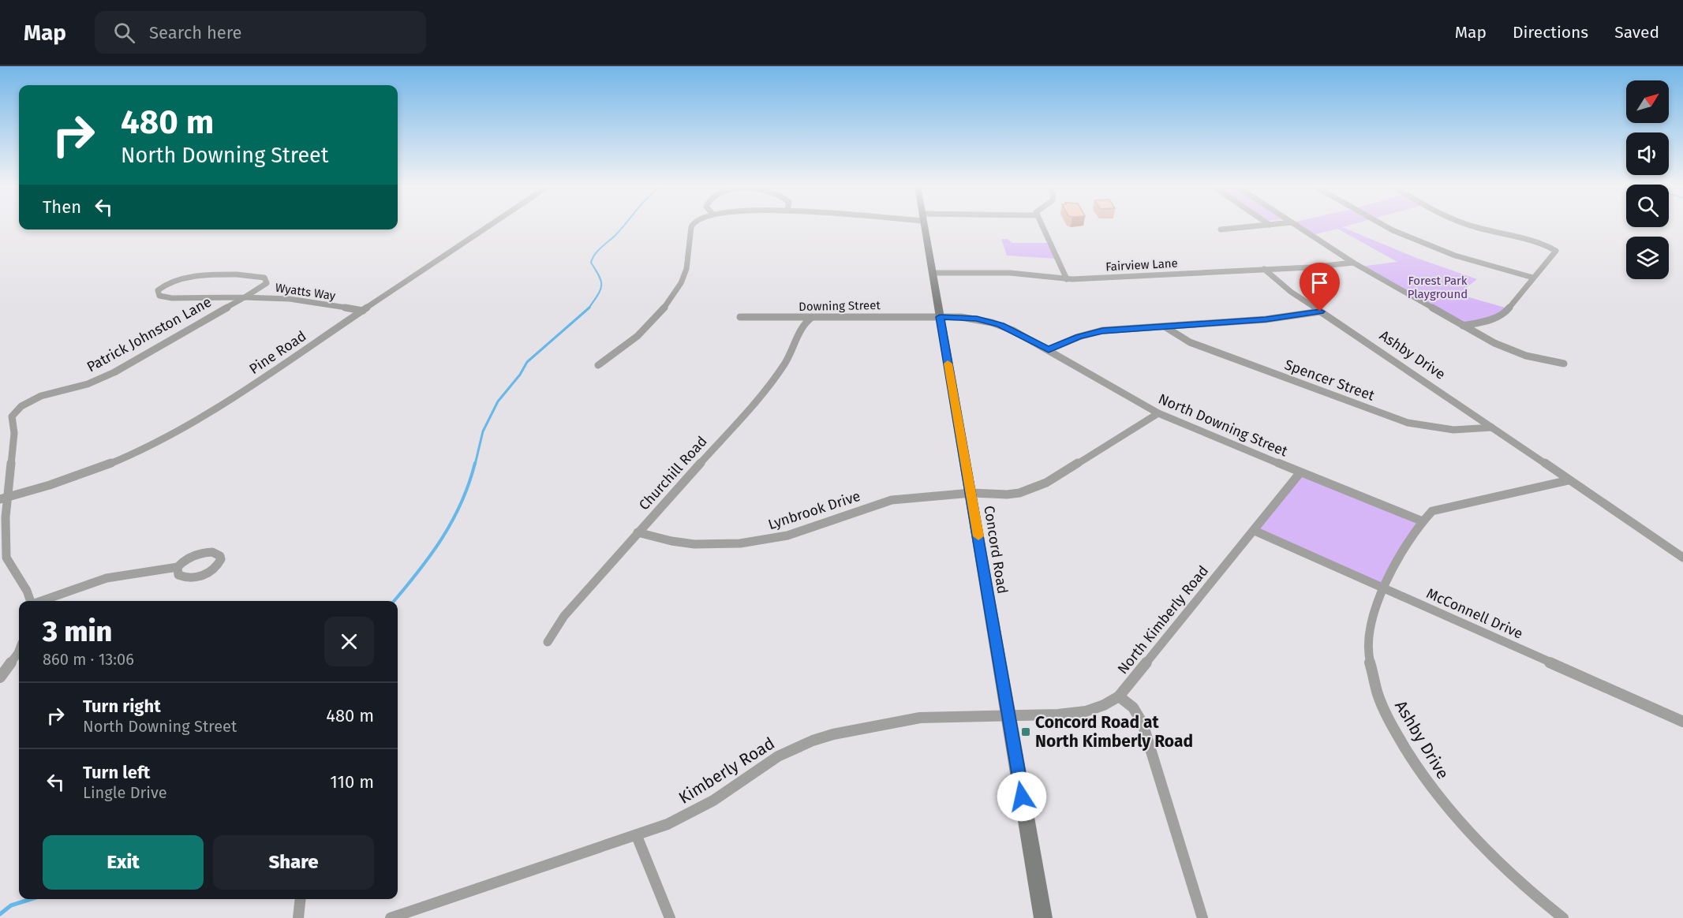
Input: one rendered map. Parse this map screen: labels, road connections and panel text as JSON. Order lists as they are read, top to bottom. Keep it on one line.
{"streets":{"main road":["Concord Road"],"street":["Fairview Lane","Wyatts Way","Downing Street","Patrick Johnston Lane","Pine Road","Ashby Drive","Spencer Street","North Downing Street","Churchill Road","Lynbrook Drive","McConnell Drive","North Kimberly Road","Kimberly Road"]},"crossings":[["Fairview Lane","Ashby Drive"],["Fairview Lane","Concord Road"],["Wyatts Way","Patrick Johnston Lane"],["Wyatts Way","Pine Road"],["Downing Street","North Downing Street"],["Downing Street","Churchill Road"],["Downing Street","Concord Road"],["Patrick Johnston Lane","Pine Road"],["Ashby Drive","Spencer Street"],["Ashby Drive","North Downing Street"],["Ashby Drive","McConnell Drive"],["North Downing Street","Lynbrook Drive"],["North Downing Street","Concord Road"],["North Downing Street","North Kimberly Road"],["Churchill Road","Lynbrook Drive"],["Lynbrook Drive","Concord Road"],["Concord Road","North Kimberly Road"],["Concord Road","Kimberly Road"],["McConnell Drive","North Kimberly Road"],["North Kimberly Road","Kimberly Road"]],"parks":["Forest Park Playground"],"places":{"transit":["Concord Road at North Kimberly Road"]},"north":"top right","page":{"header":"Map","search":"Search here","nav":["Map","Directions","Saved"],"turn":["480 m","North Downing Street"],"then":"Then","heading":["3 min","860 m · 13:06"],"list":[{"name":"Turn right","note":"North Downing Street","value":"480 m"},{"name":"Turn left","note":"Lingle Drive","value":"110 m"}],"buttons":["Exit","Share"]}}
